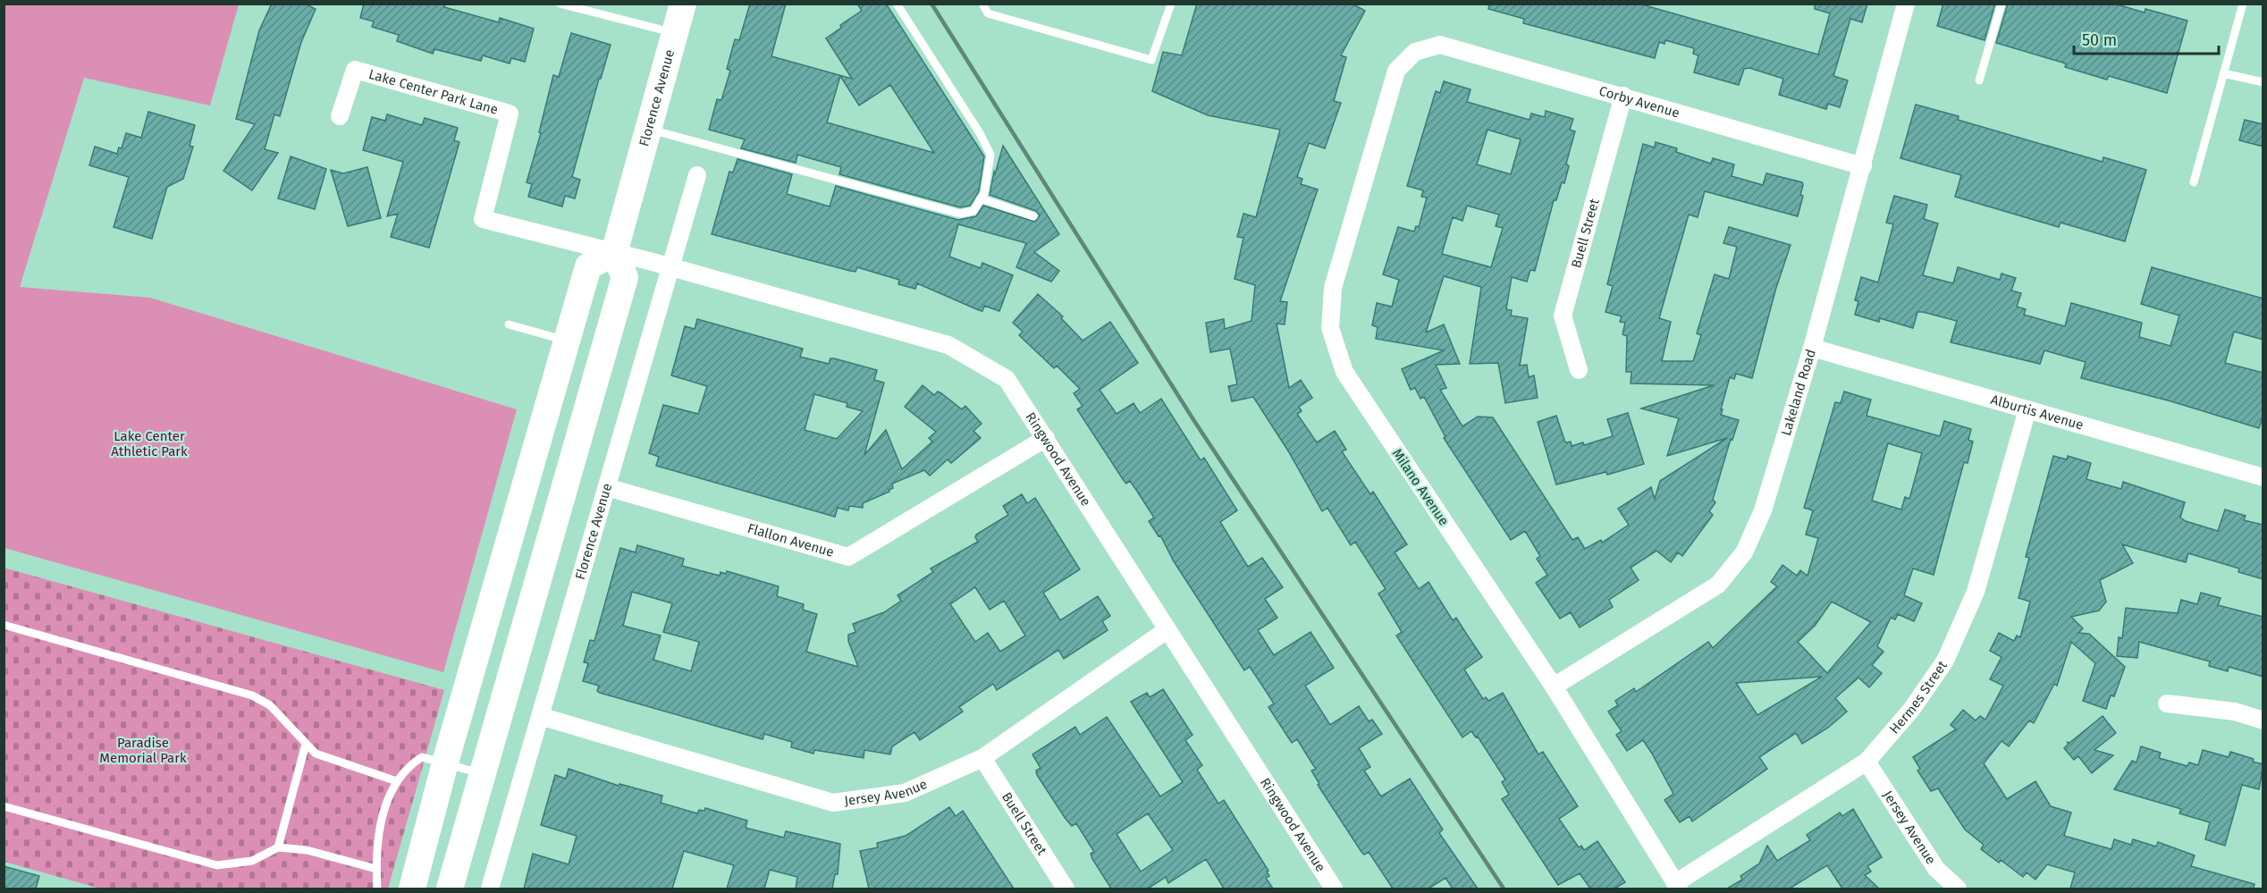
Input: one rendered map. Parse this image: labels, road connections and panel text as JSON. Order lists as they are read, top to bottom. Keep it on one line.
{"streets":{"main road":["Florence Avenue"],"street":["Lake Center Park Lane","Corby Avenue","Buell Street","Lakeland Road","Alburtis Avenue","Ringwood Avenue","Milano Avenue","Flallon Avenue","Hermes Street","Jersey Avenue"]},"crossings":[["Lake Center Park Lane","Florence Avenue"],["Lake Center Park Lane","Ringwood Avenue"],["Florence Avenue","Ringwood Avenue"],["Florence Avenue","Flallon Avenue"],["Florence Avenue","Jersey Avenue"],["Corby Avenue","Buell Street"],["Corby Avenue","Lakeland Road"],["Corby Avenue","Milano Avenue"],["Buell Street","Jersey Avenue"],["Lakeland Road","Alburtis Avenue"],["Lakeland Road","Milano Avenue"],["Alburtis Avenue","Hermes Street"],["Ringwood Avenue","Flallon Avenue"],["Ringwood Avenue","Jersey Avenue"],["Milano Avenue","Hermes Street"],["Hermes Street","Jersey Avenue"]],"parks":["Lake Center Athletic Park","Paradise Memorial Park"],"scale_bar":"50 m"}
